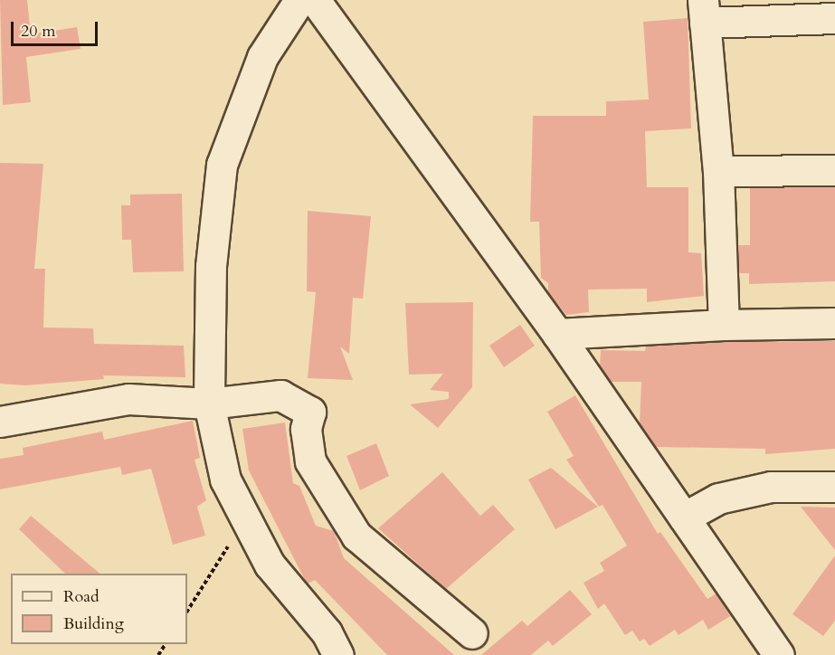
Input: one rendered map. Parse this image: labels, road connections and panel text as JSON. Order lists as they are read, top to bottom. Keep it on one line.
{"legend":["Road","Building"],"scale_bar":"20 m"}
